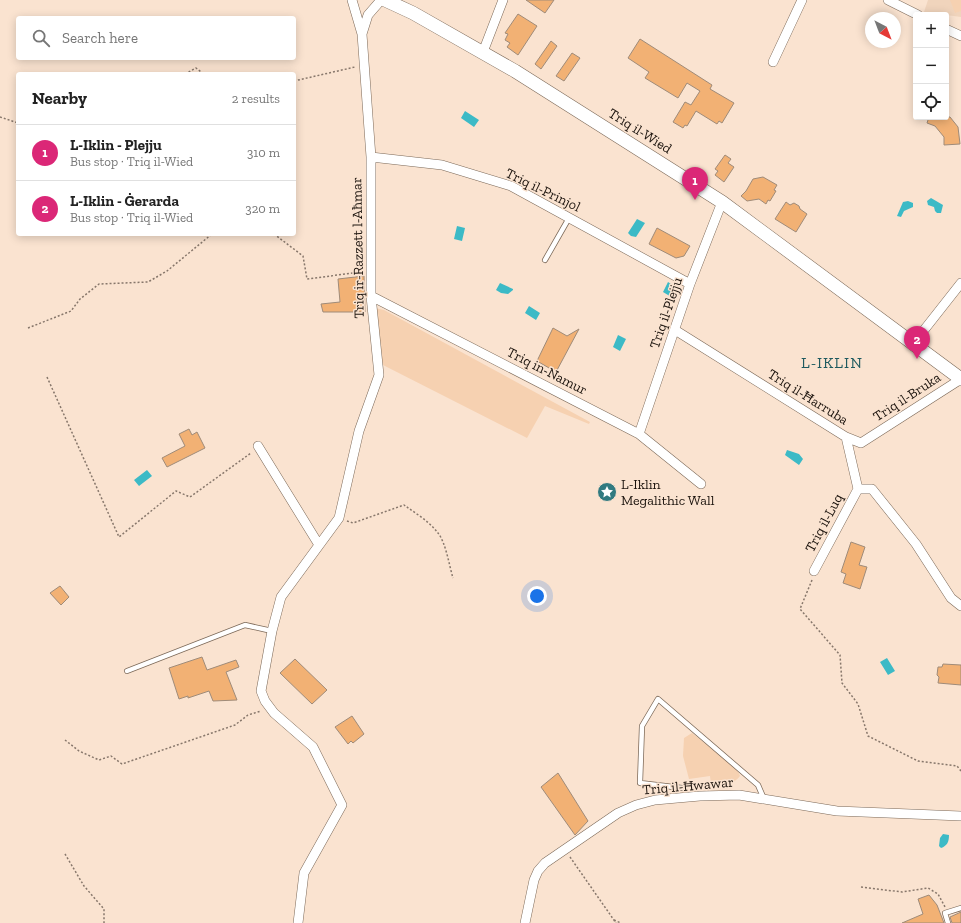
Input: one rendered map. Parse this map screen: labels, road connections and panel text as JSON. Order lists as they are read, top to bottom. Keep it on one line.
{"streets":{"street":["Triq il-Wied","Triq il-Prinjol","Triq ir-Razzett l-Aħmar","Triq il-Plejju","Triq in-Namur","Triq il-Ħarruba","Triq il-Bruka","Triq il-Luq","Triq il-Ħwawar"]},"crossings":[["Triq il-Wied","Triq il-Plejju"],["Triq il-Wied","Triq il-Bruka"],["Triq il-Prinjol","Triq ir-Razzett l-Aħmar"],["Triq il-Prinjol","Triq il-Plejju"],["Triq ir-Razzett l-Aħmar","Triq in-Namur"],["Triq il-Plejju","Triq in-Namur"],["Triq il-Plejju","Triq il-Ħarruba"],["Triq il-Ħarruba","Triq il-Bruka"],["Triq il-Ħarruba","Triq il-Luq"]],"districts":["L-IKLIN"],"places":{"place":["L-Iklin Megalithic Wall"]},"north":"bottom right","page":{"map_buttons":["+","−"],"search":"Search here","heading":["Nearby","2 results"],"list":[{"mark":"1","name":"L-Iklin - Plejju","note":"Bus stop · Triq il-Wied","value":"310 m"},{"mark":"2","name":"L-Iklin - Ġerarda","note":"Bus stop · Triq il-Wied","value":"320 m"}],"pins":["1","2"]}}
